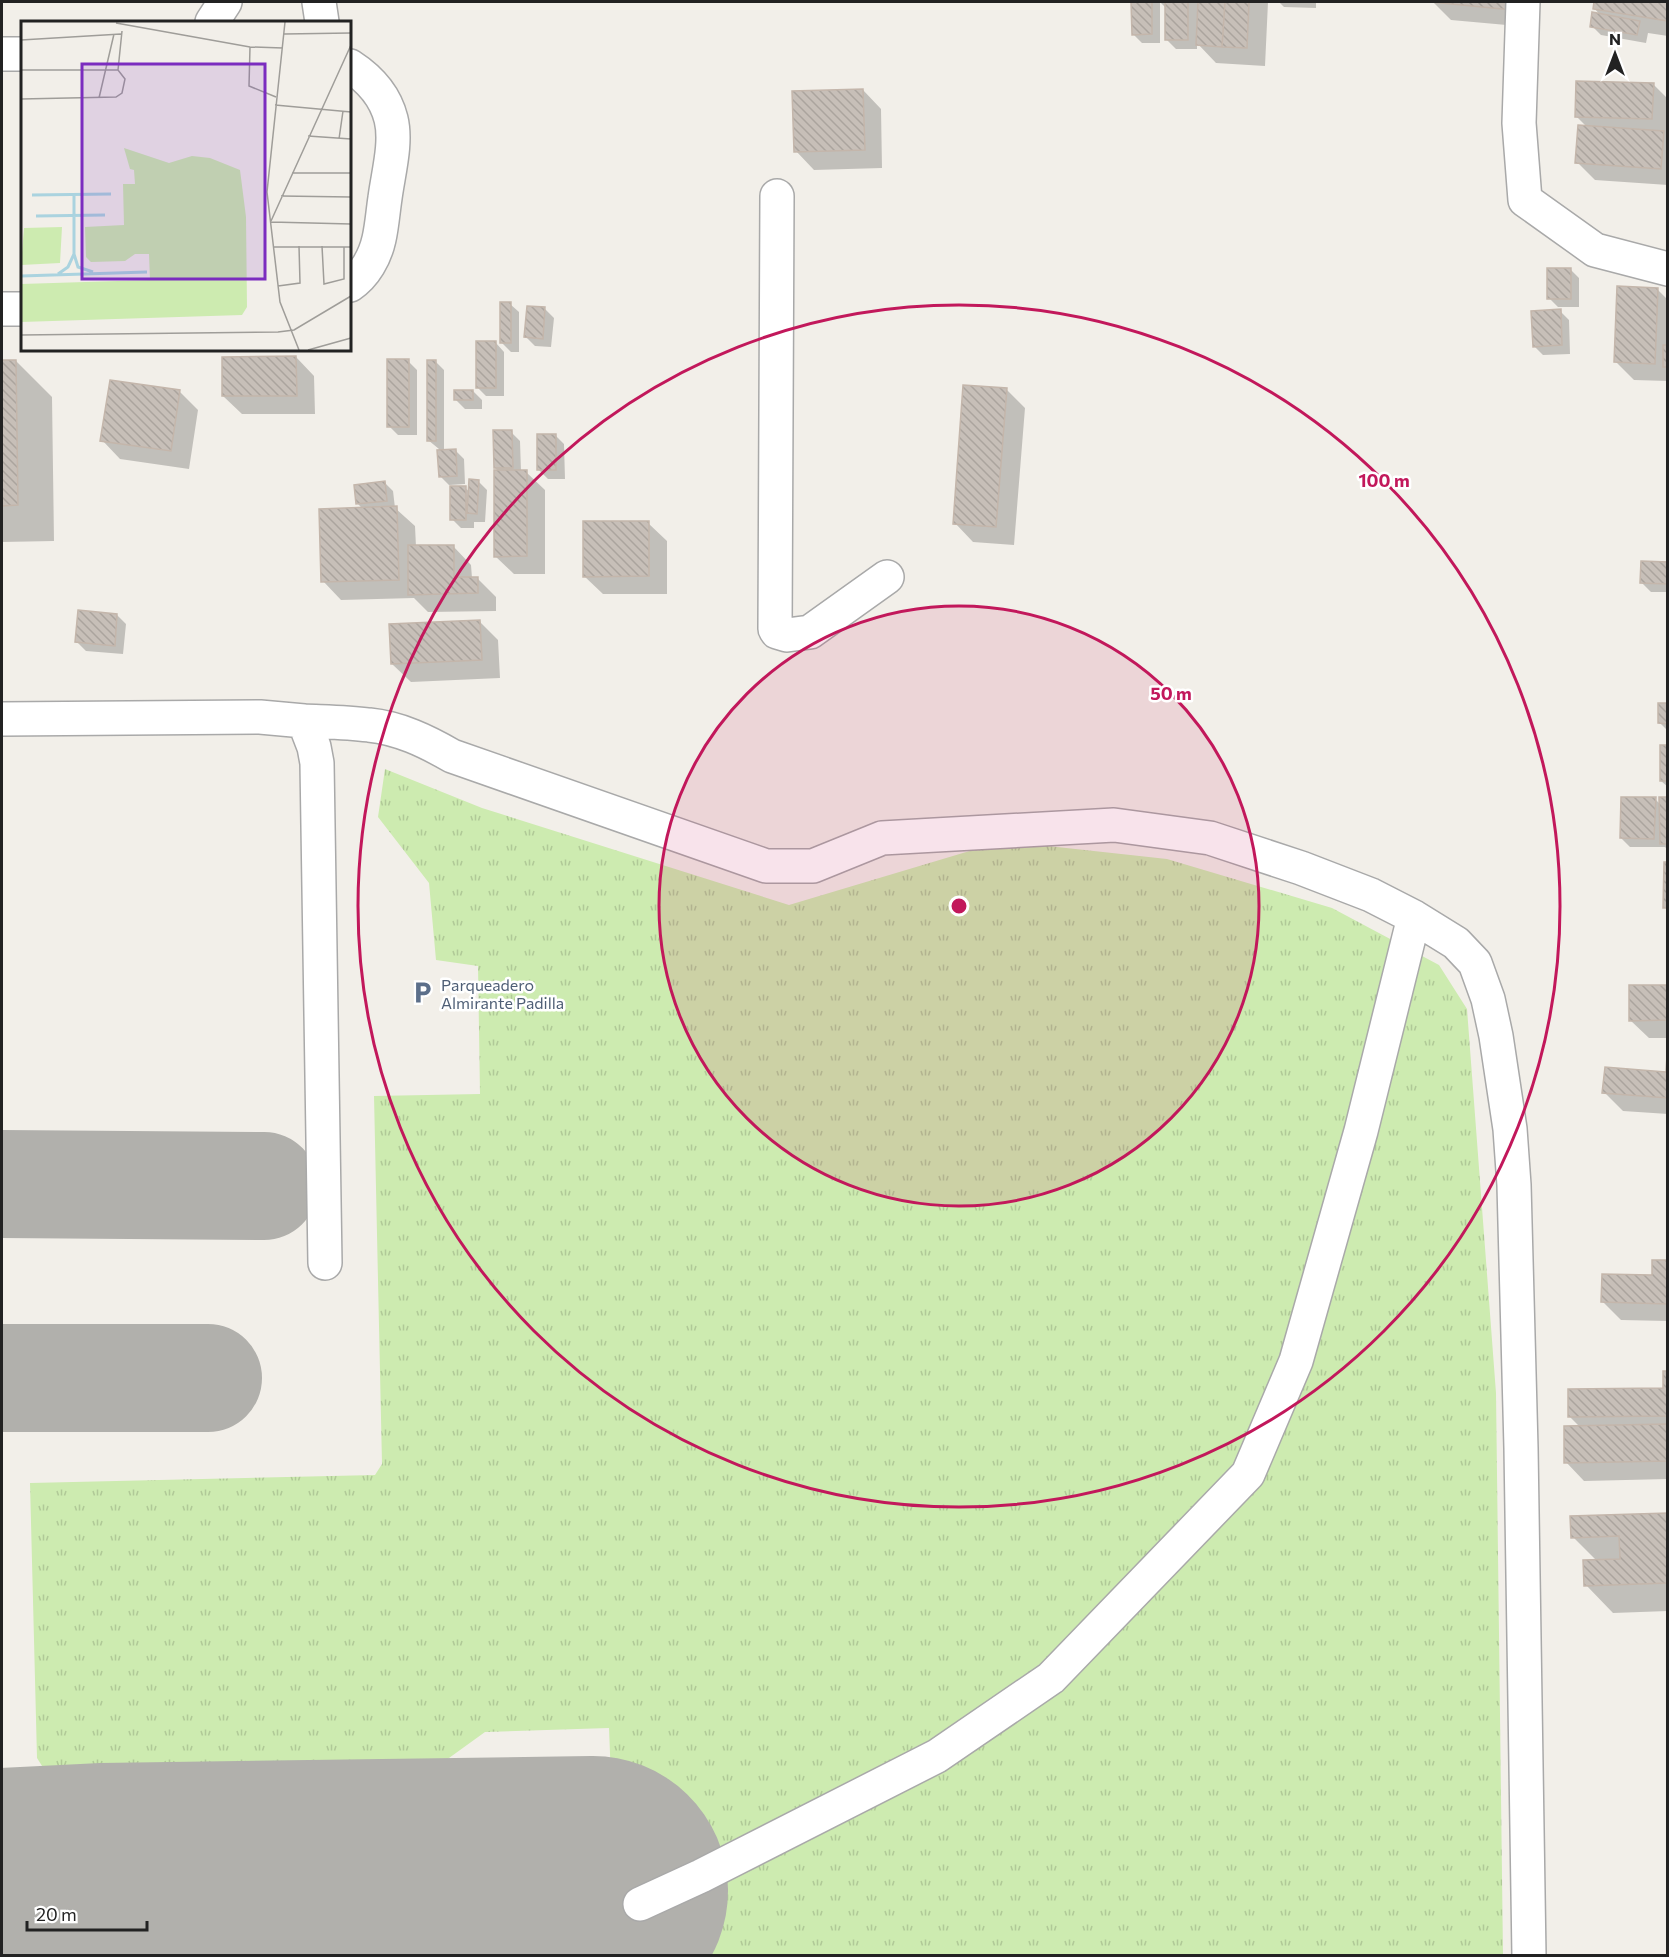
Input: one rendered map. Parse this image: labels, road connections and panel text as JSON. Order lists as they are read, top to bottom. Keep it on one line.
{"places":{"parking":["Parqueadero Almirante Padilla"]},"scale_bar":"20 m","north":"top","rings":["100 m","50 m"]}
